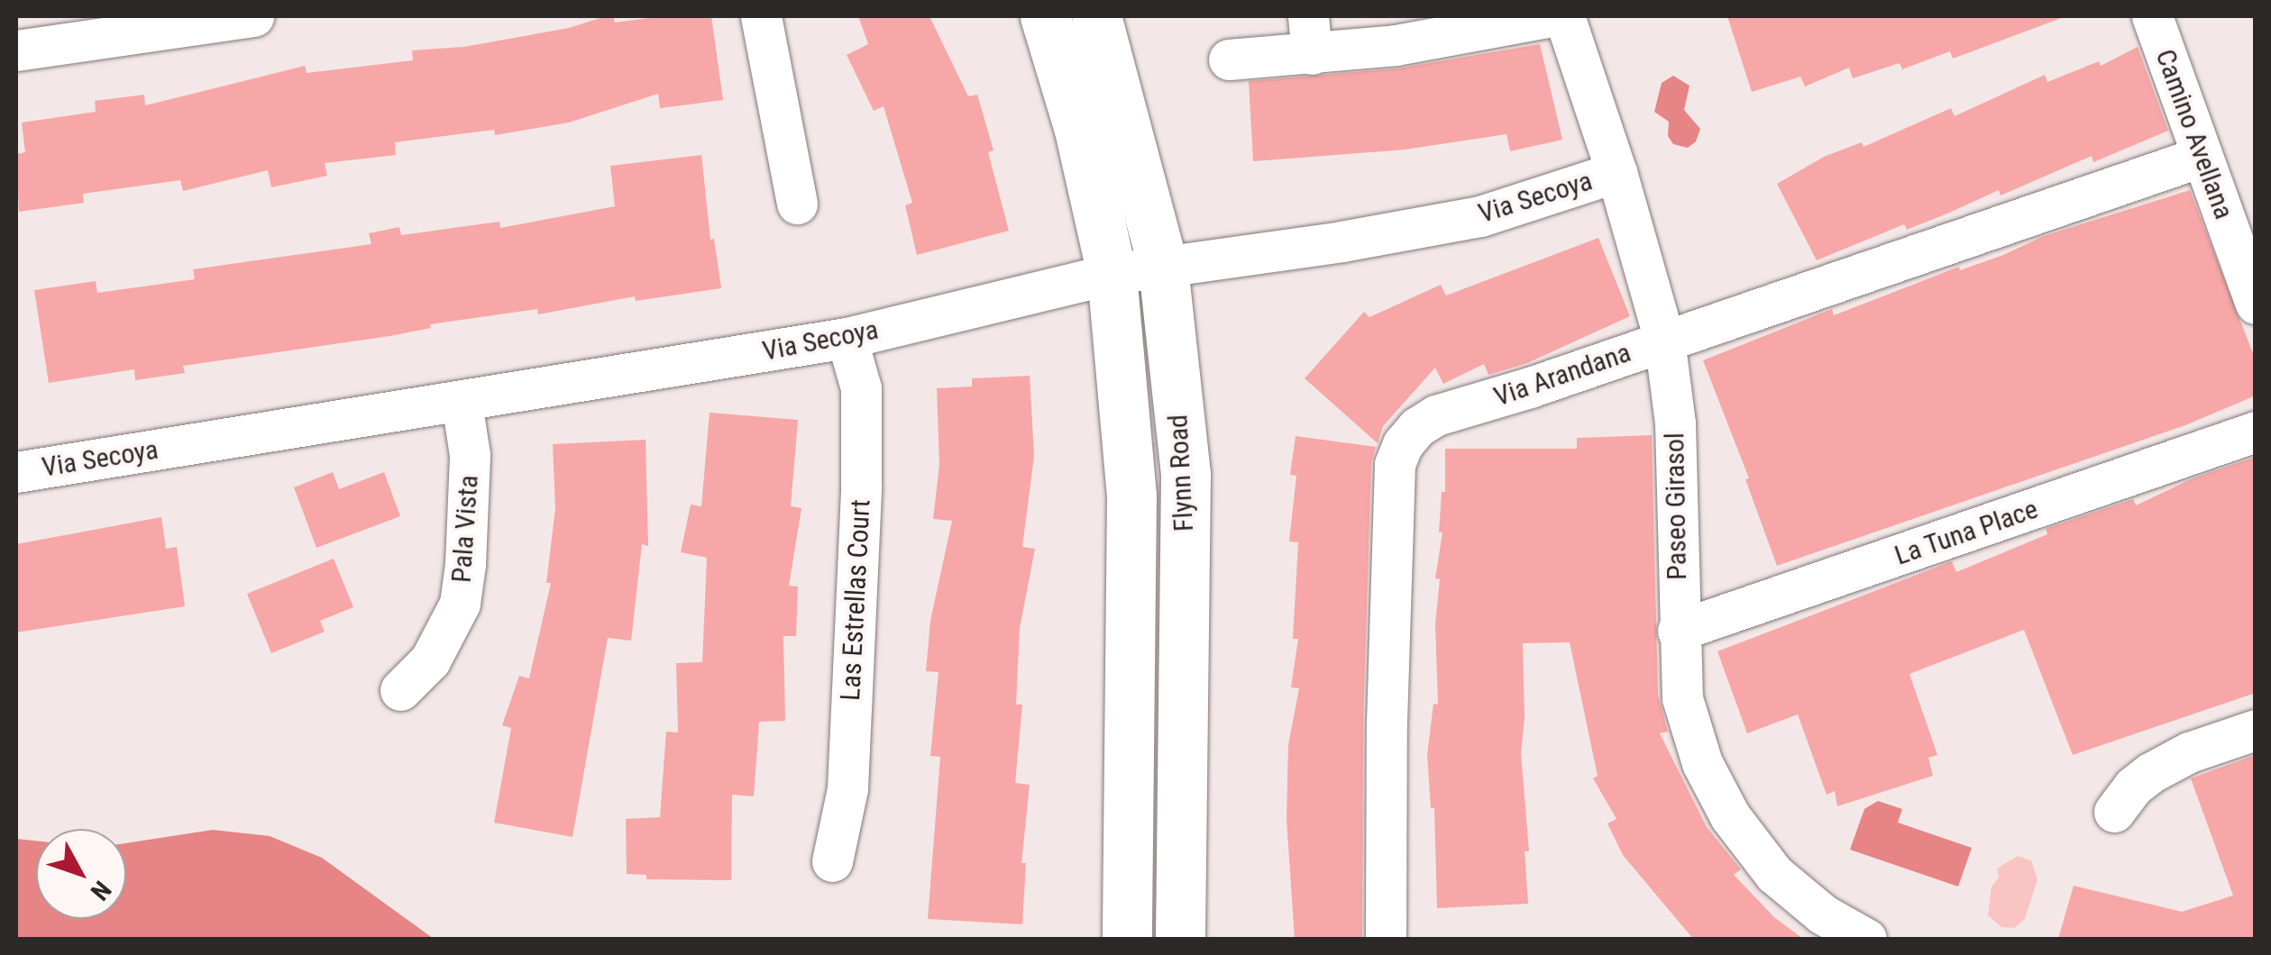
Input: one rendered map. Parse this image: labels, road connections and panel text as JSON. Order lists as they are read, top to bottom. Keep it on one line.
{"streets":{"main road":["Flynn Road"],"street":["Camino Avellana","Via Secoya","Via Arandana","Paseo Girasol","Pala Vista","La Tuna Place","Las Estrellas Court"]},"crossings":[["Camino Avellana","Via Arandana"],["Via Secoya","Flynn Road"],["Via Secoya","Paseo Girasol"],["Via Secoya","Pala Vista"],["Via Secoya","Las Estrellas Court"],["Via Arandana","Paseo Girasol"],["Paseo Girasol","La Tuna Place"]],"north":"bottom right"}
